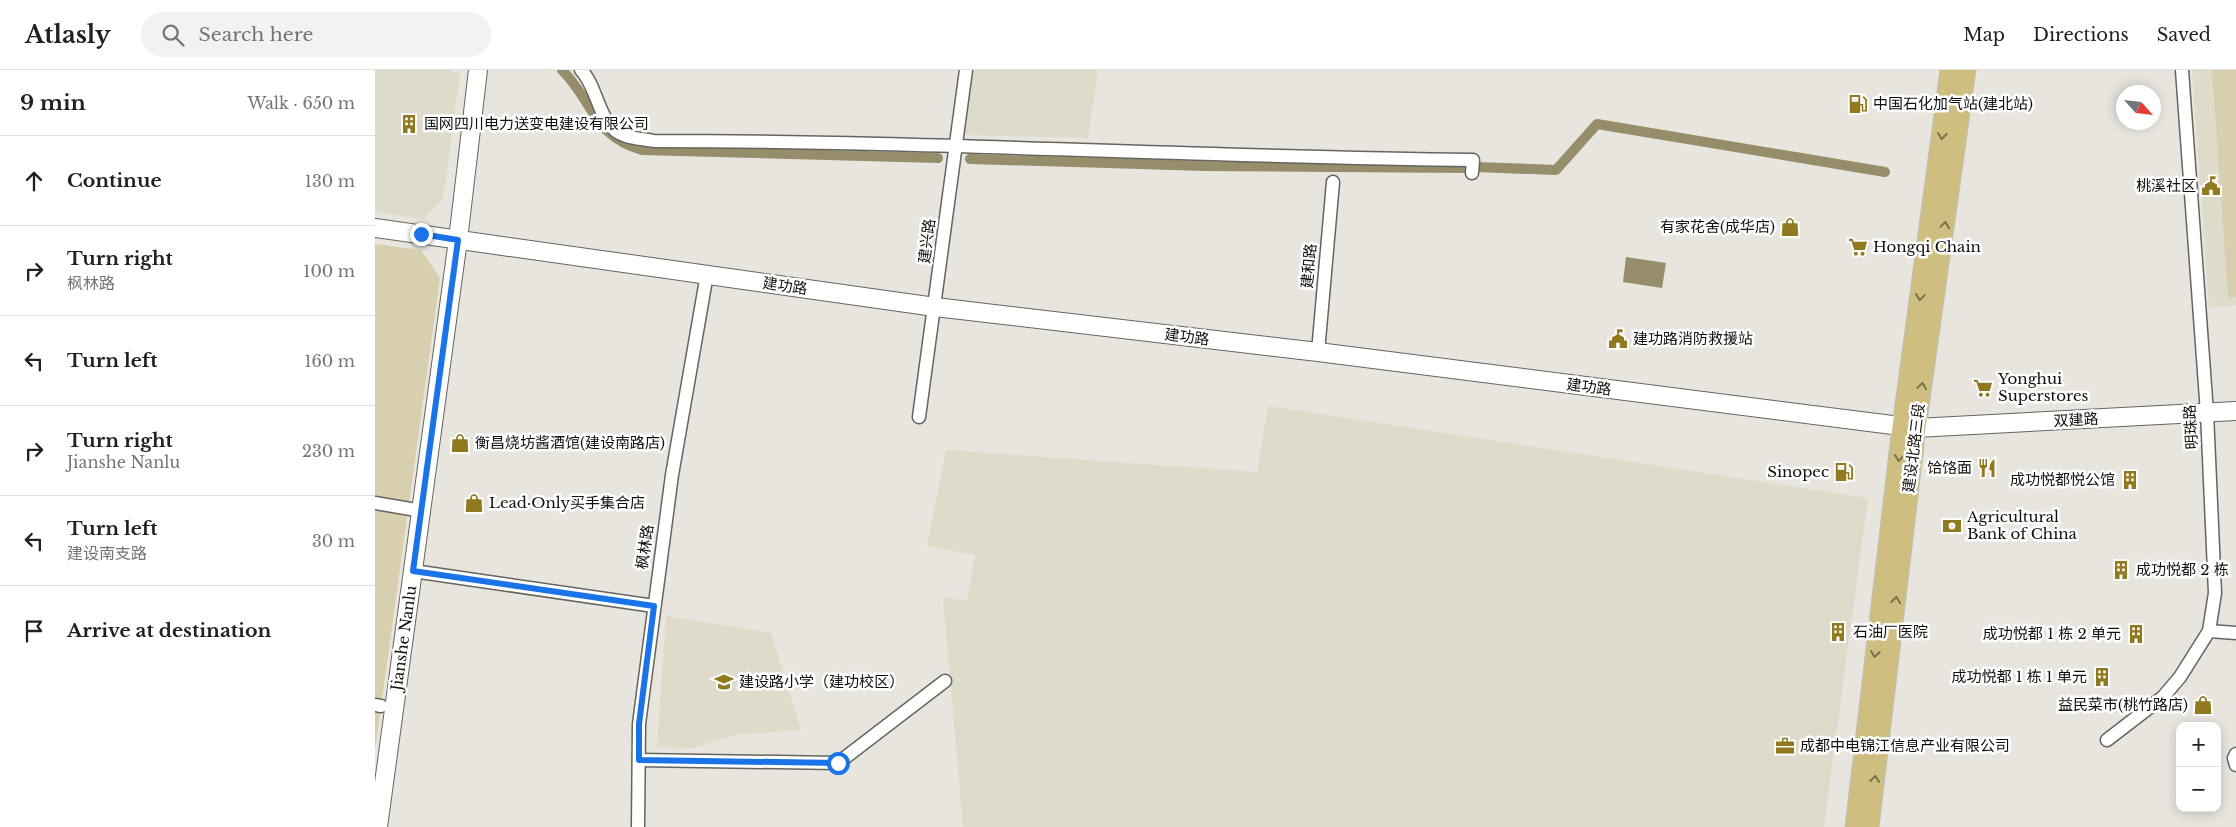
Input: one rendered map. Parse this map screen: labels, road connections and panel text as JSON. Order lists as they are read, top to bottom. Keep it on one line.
{"streets":{"main road":["建设北路三段"],"street":["建兴路","建和路","建功路","双建路","明珠路","枫林路","Jianshe Nanlu"]},"crossings":[["建兴路","建功路"],["建和路","建功路"],["建功路","双建路"],["建功路","建设北路三段"],["建功路","枫林路"],["建功路","Jianshe Nanlu"],["双建路","明珠路"],["双建路","建设北路三段"]],"places":{"fuel station":["中国石化加气站(建北站)","Sinopec"],"building":["国网四川电力送变电建设有限公司","成功悦都悦公馆","成功悦都 2 栋","石油厂医院","成功悦都 1 栋 2 单元","成功悦都 1 栋 1 单元"],"public building":["桃溪社区","建功路消防救援站"],"shop":["有家花舍(成华店)","衡昌烧坊酱酒馆(建设南路店)","Lead·Only买手集合店","益民菜市(桃竹路店)"],"supermarket":["Hongqi Chain","Yonghui Superstores"],"restaurant":["饸饹面"],"bank":["Agricultural Bank of China"],"school or university":["建设路小学（建功校区）"],"office":["成都中电锦江信息产业有限公司"]},"north":"bottom right","page":{"header":"Atlasly","search":"Search here","nav":["Map","Directions","Saved"],"heading":["9 min","Walk · 650 m"],"list":[["Continue","130 m"],["Turn right","枫林路","100 m"],["Turn left","160 m"],["Turn right","Jianshe Nanlu","230 m"],["Turn left","建设南支路","30 m"],"Arrive at destination"],"map_buttons":["+","−"]}}
